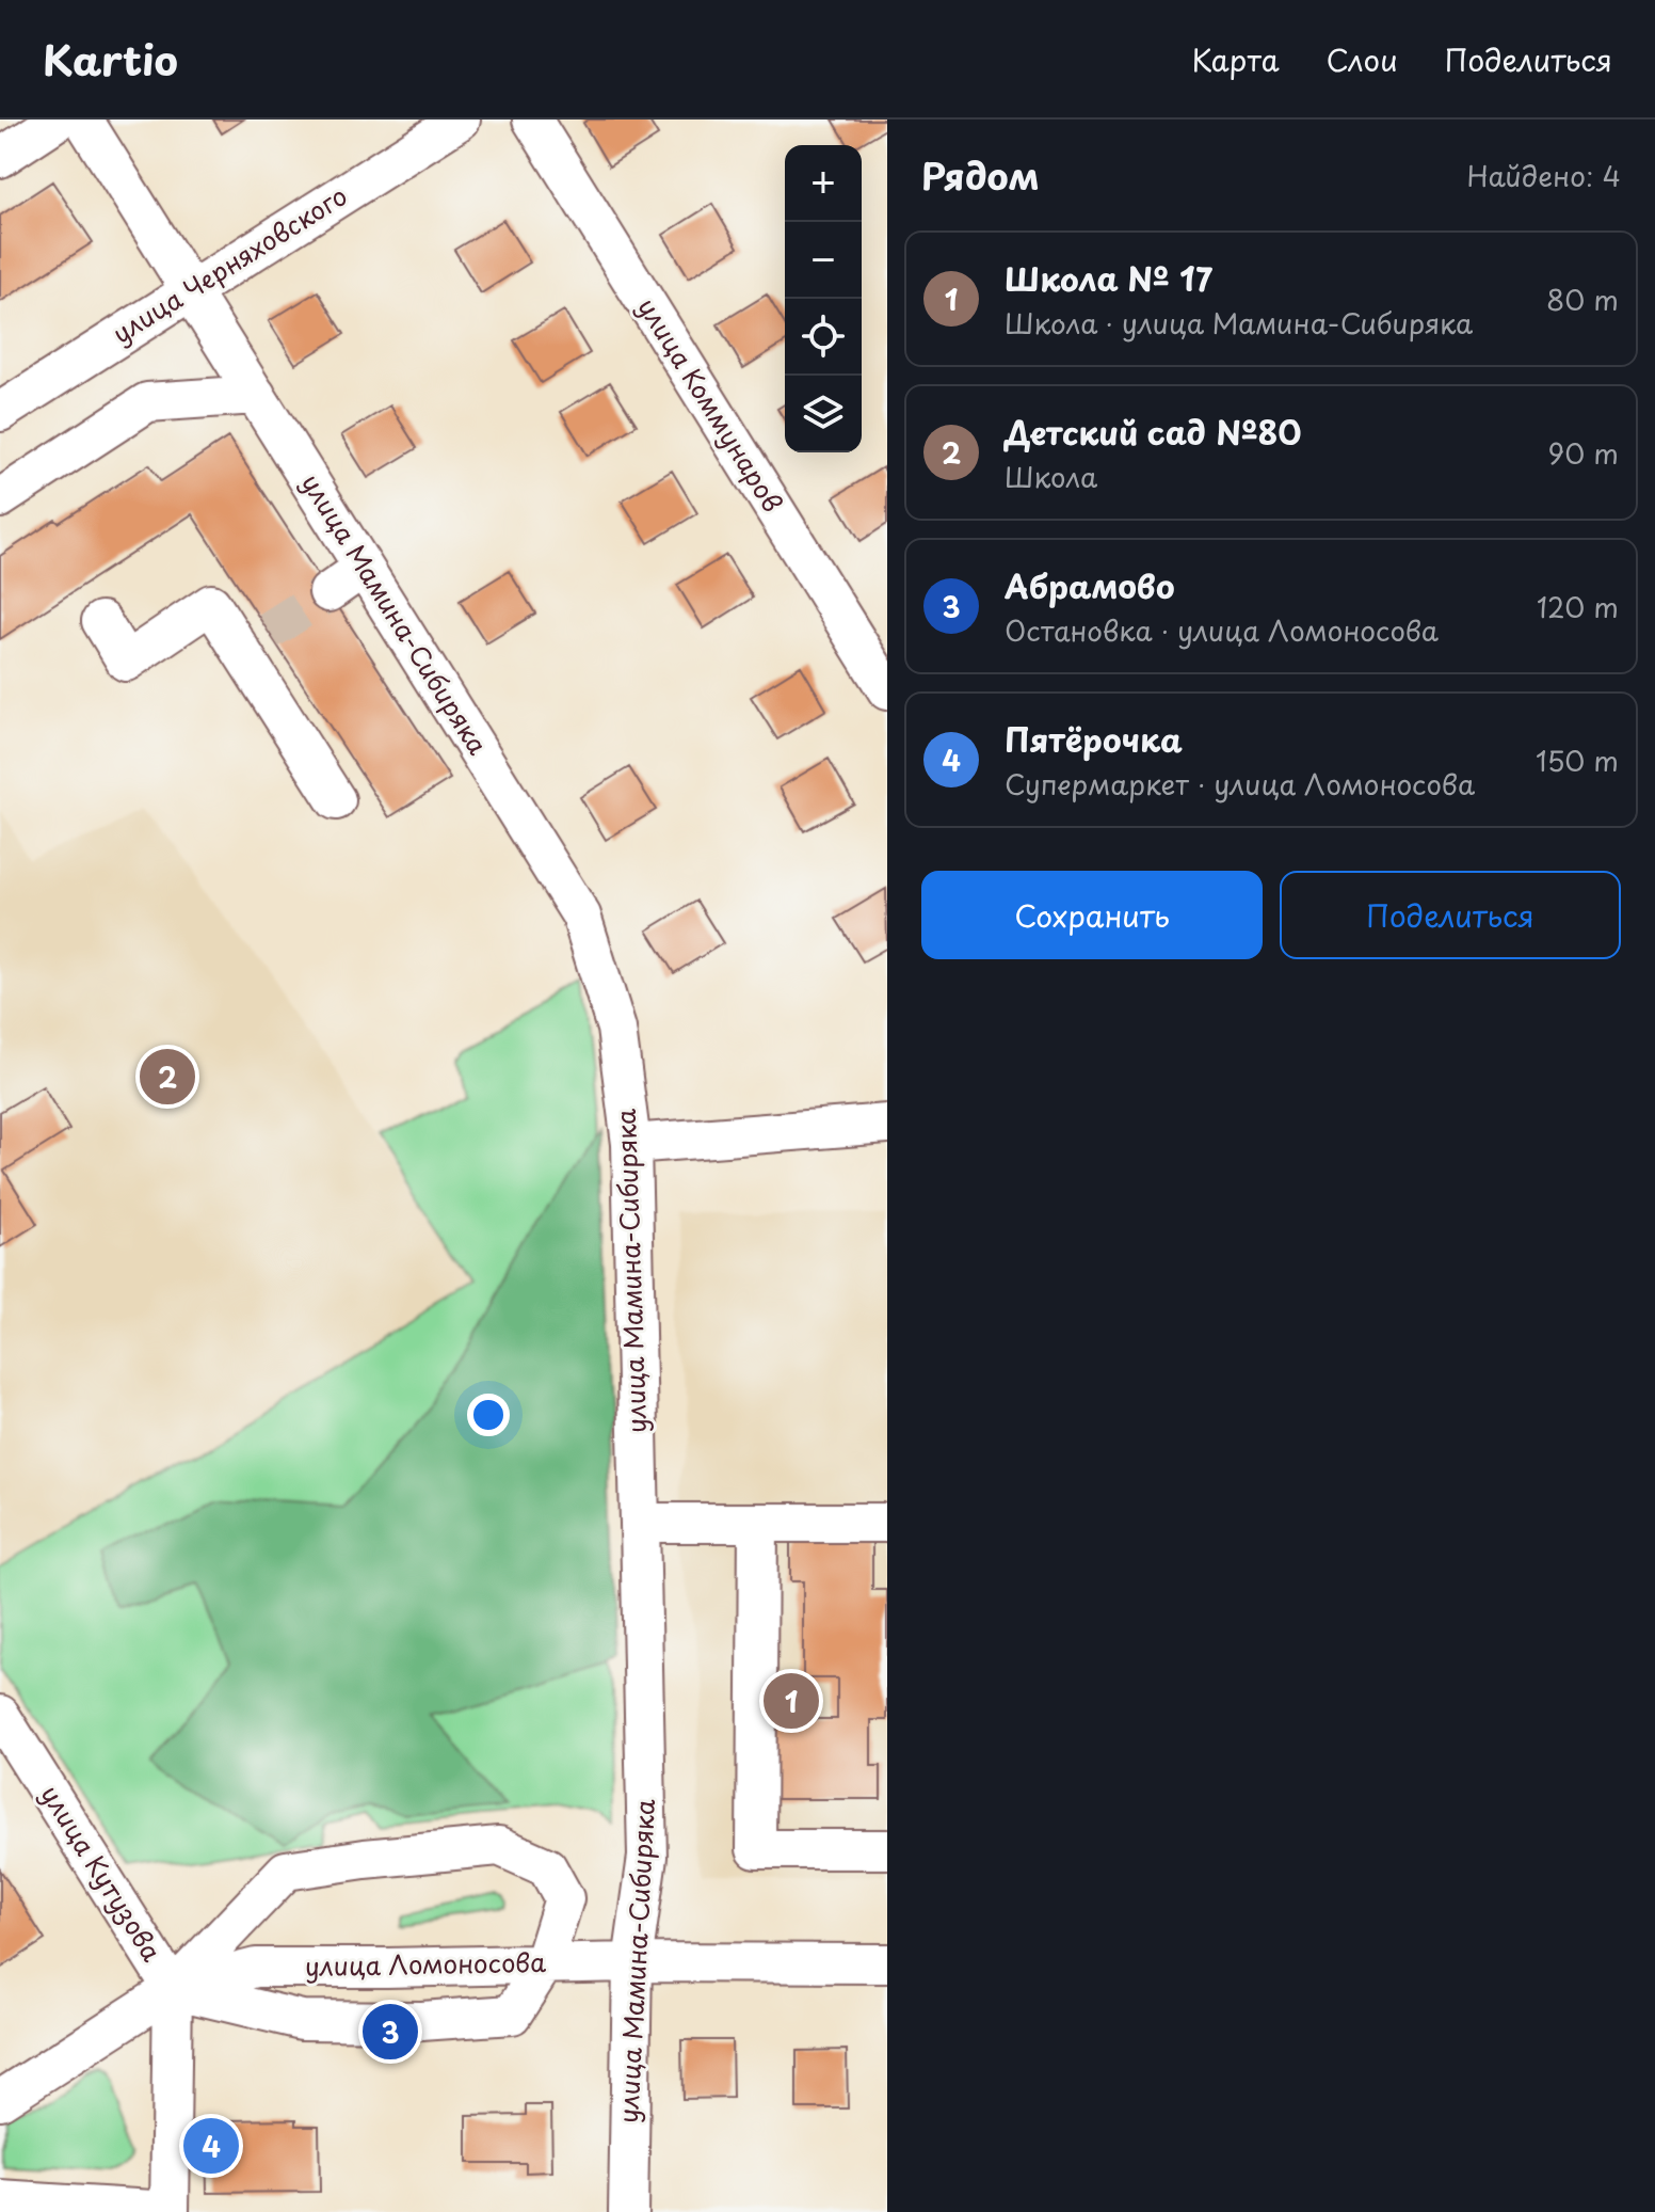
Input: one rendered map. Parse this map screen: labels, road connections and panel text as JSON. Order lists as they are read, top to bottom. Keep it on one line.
{"streets":{"street":["улица Черняховского","улица Коммунаров","улица Мамина-Сибиряка","улица Кутузова","улица Ломоносова"]},"crossings":[["улица Черняховского","улица Мамина-Сибиряка"],["улица Мамина-Сибиряка","улица Ломоносова"],["улица Кутузова","улица Ломоносова"]],"page":{"header":"Kartio","nav":["Карта","Слои","Поделиться"],"heading":["Рядом","Найдено: 4"],"map_buttons":["+","−"],"list":[{"mark":"1","name":"Школа № 17","note":"Школа · улица Мамина-Сибиряка","value":"80 m"},{"mark":"2","name":"Детский сад №80","note":"Школа","value":"90 m"},{"mark":"3","name":"Абрамово","note":"Остановка · улица Ломоносова","value":"120 m"},{"mark":"4","name":"Пятёрочка","note":"Супермаркет · улица Ломоносова","value":"150 m"}],"buttons":["Сохранить","Поделиться"],"pins":["2","1","3","4"]}}
